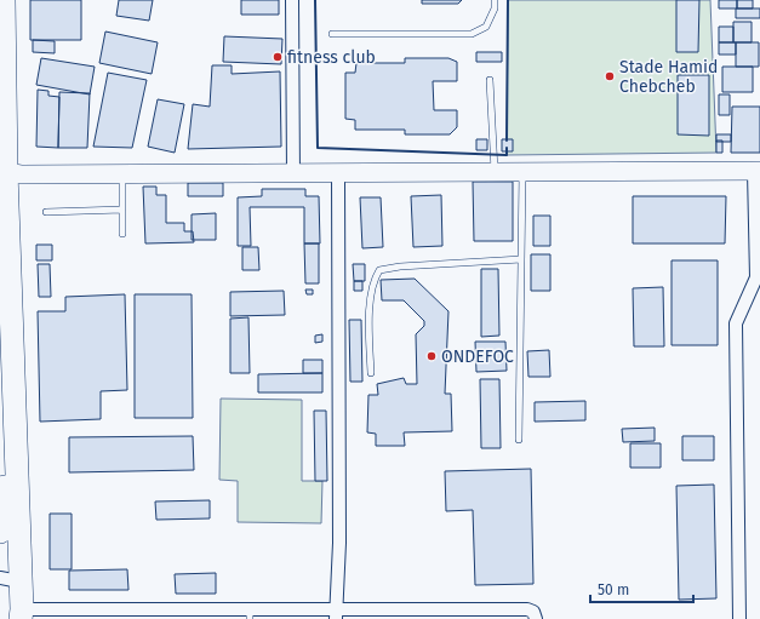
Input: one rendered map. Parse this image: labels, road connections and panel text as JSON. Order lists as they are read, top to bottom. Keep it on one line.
{"places":["fitness club","Stade Hamid Chebcheb","ONDEFOC"],"scale_bar":"50 m"}
